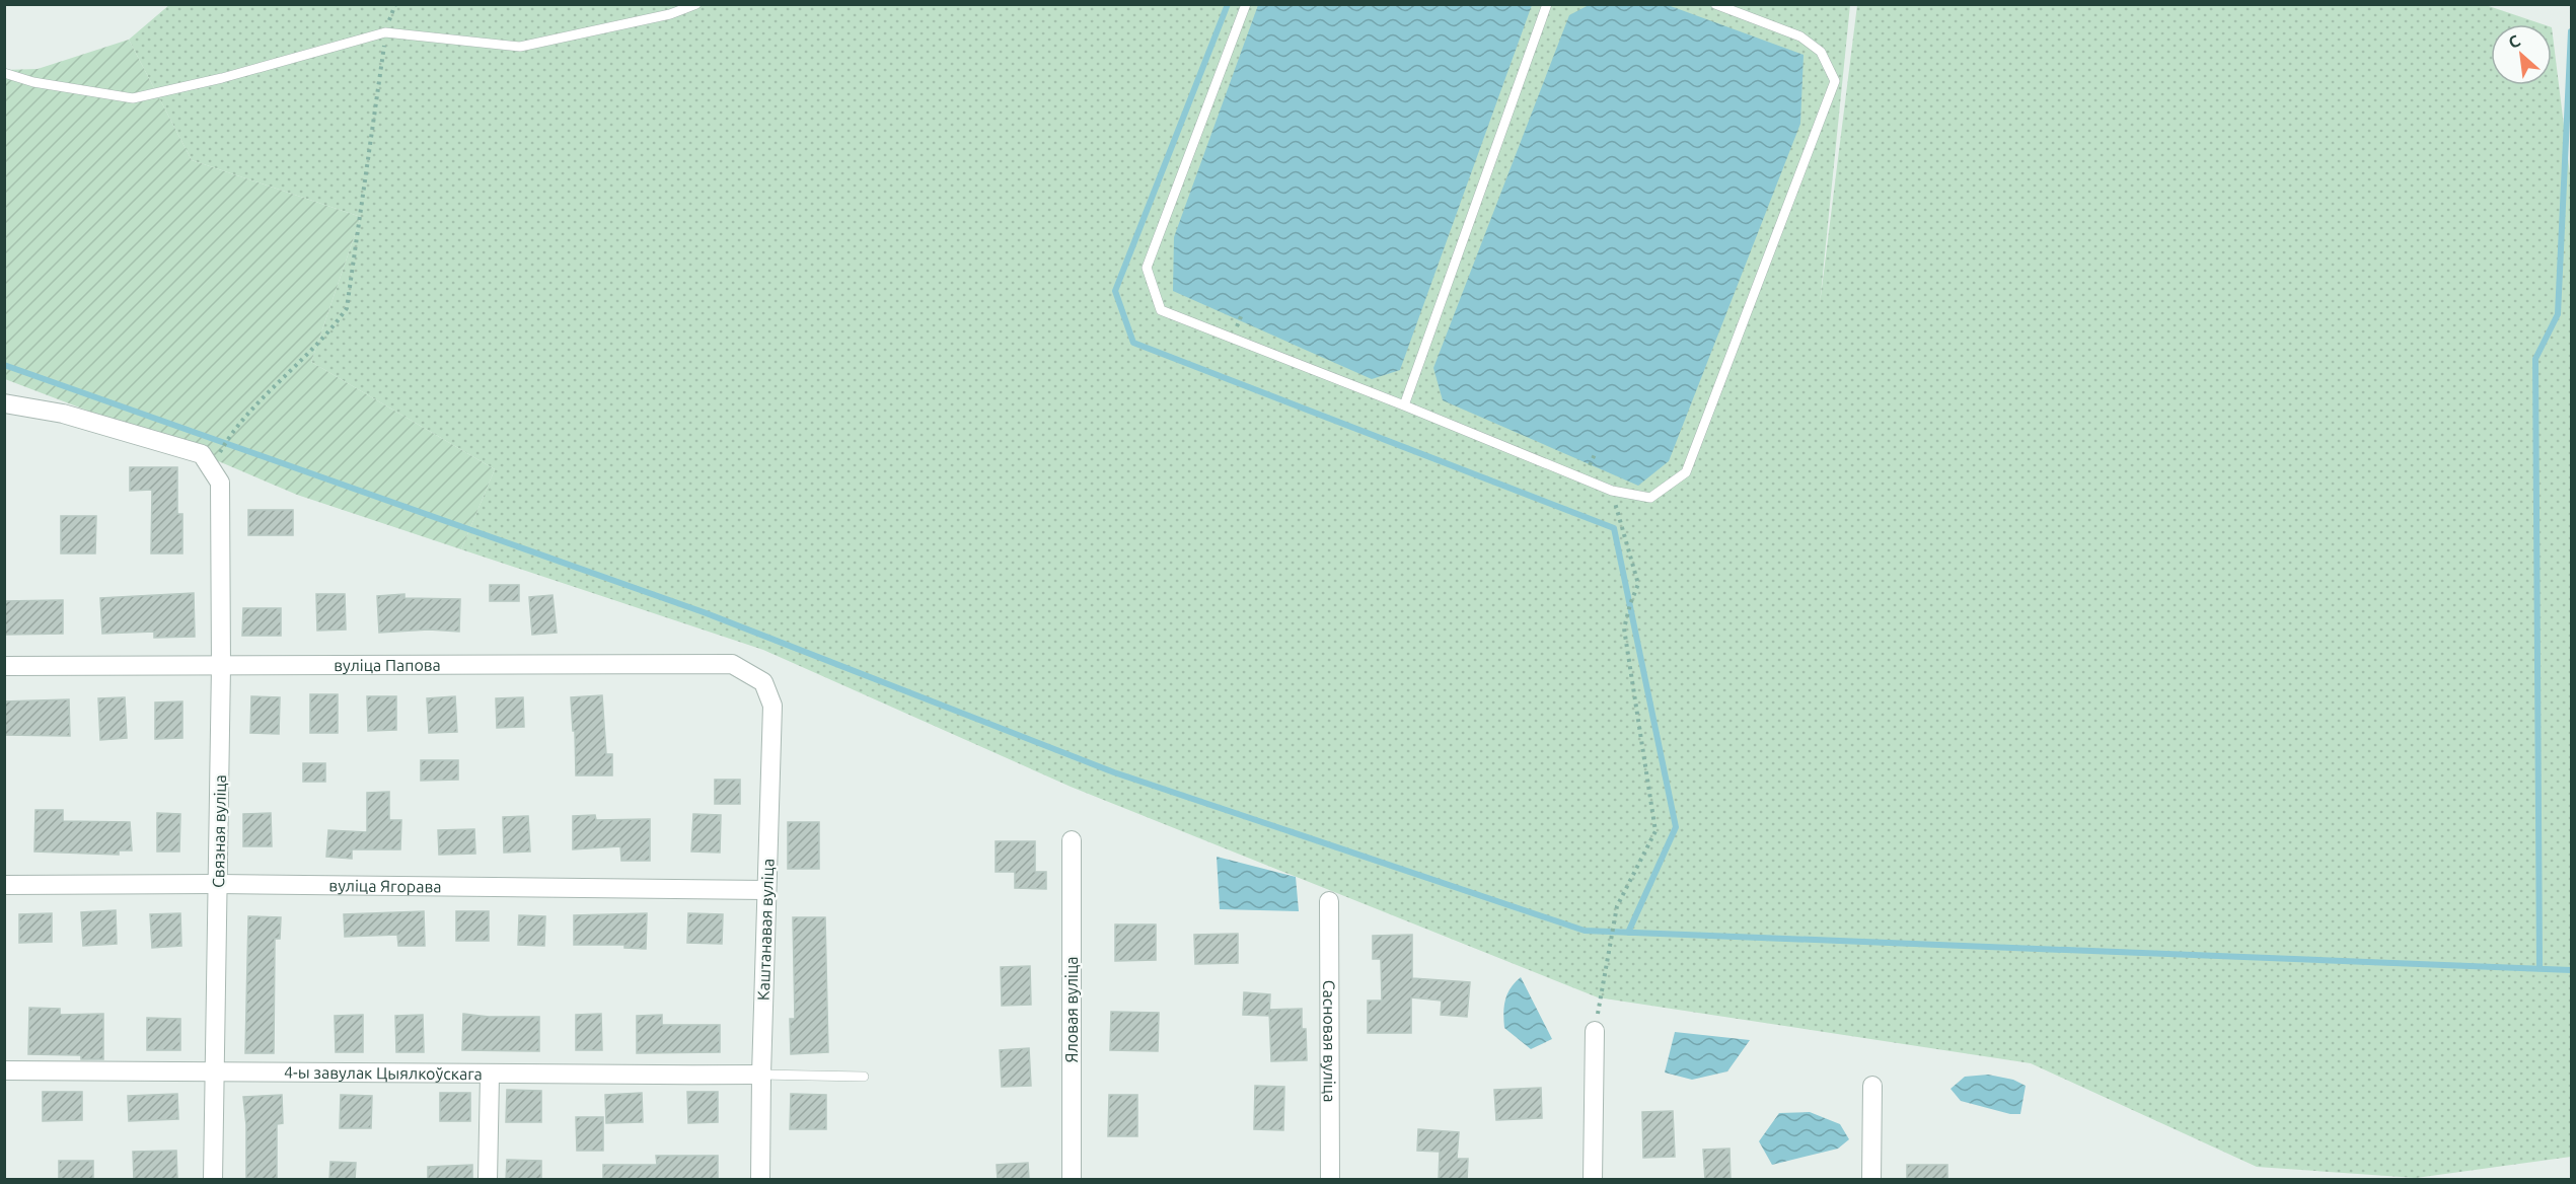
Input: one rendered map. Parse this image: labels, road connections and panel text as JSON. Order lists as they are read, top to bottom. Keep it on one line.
{"streets":{"street":["вуліца Папова","Связная вуліца","вуліца Ягорава","Каштанавая вуліца","Яловая вуліца","Сасновая вуліца","4-ы завулак Цыялкоўскага"]},"crossings":[["вуліца Папова","Связная вуліца"],["вуліца Папова","Каштанавая вуліца"],["Связная вуліца","вуліца Ягорава"],["Связная вуліца","4-ы завулак Цыялкоўскага"],["вуліца Ягорава","Каштанавая вуліца"],["Каштанавая вуліца","4-ы завулак Цыялкоўскага"]],"north":"top left"}
